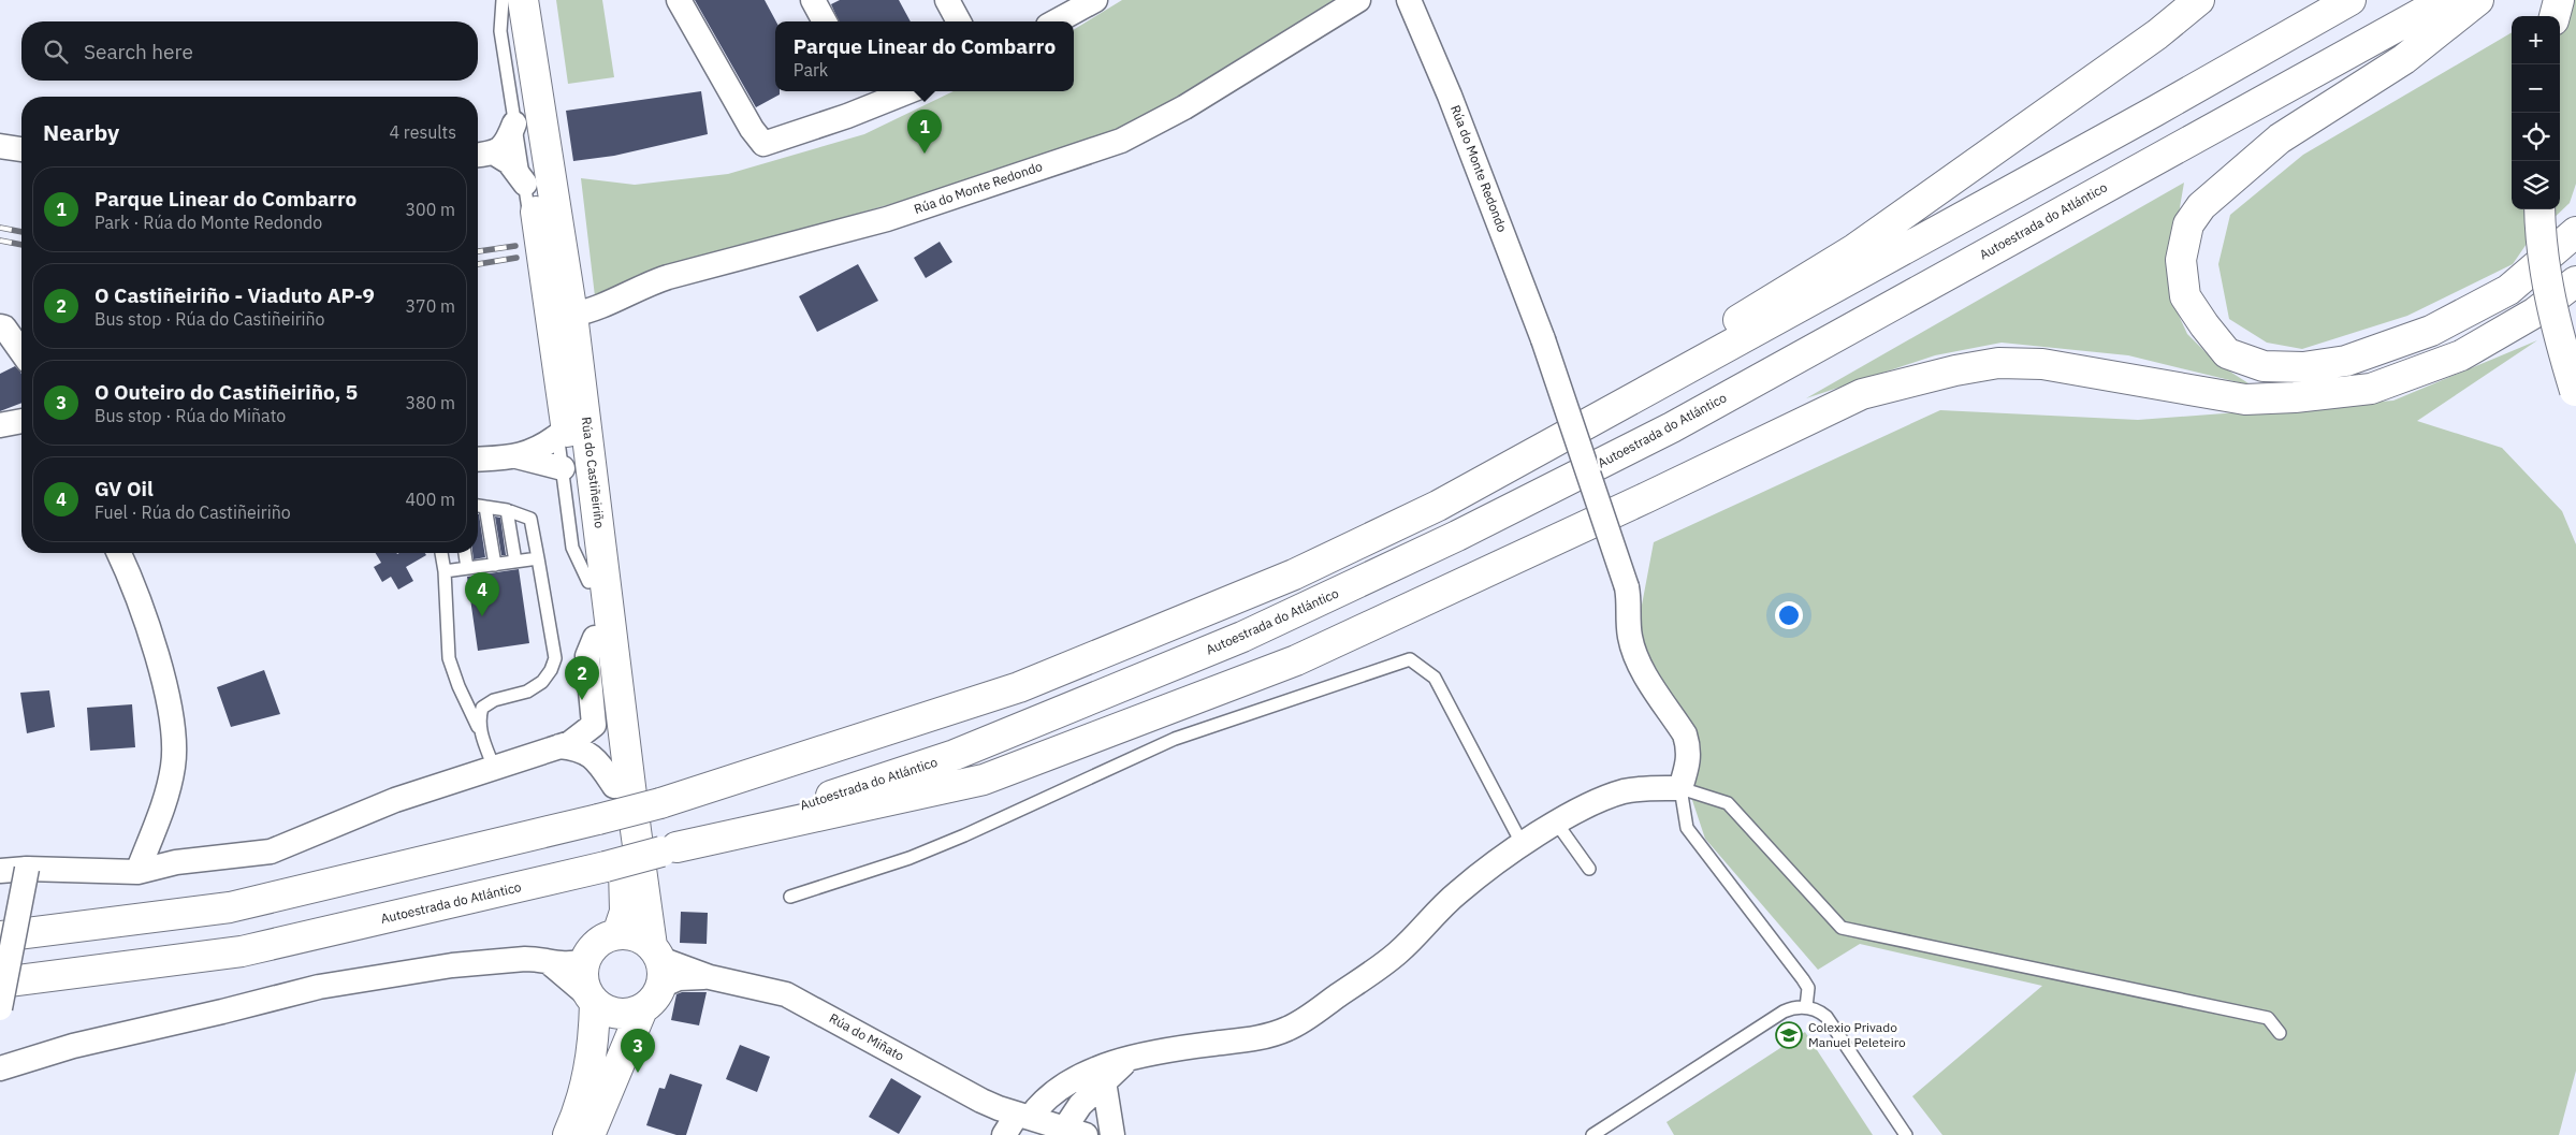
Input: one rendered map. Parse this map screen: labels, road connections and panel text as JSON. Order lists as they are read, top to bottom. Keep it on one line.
{"streets":{"main road":["Autoestrada do Atlántico","Rúa do Castiñeiriño"],"street":["Rúa do Monte Redondo","Rúa do Miñato"]},"crossings":[["Rúa do Monte Redondo","Rúa do Castiñeiriño"],["Rúa do Castiñeiriño","Rúa do Miñato"]],"places":{"school or university":["Colexio Privado Manuel Peleteiro"]},"page":{"map_buttons":["+","−"],"popup":["Parque Linear do Combarro","Park"],"search":"Search here","heading":["Nearby","4 results"],"pins":["1","4","2","3"],"list":[{"mark":"1","name":"Parque Linear do Combarro","note":"Park · Rúa do Monte Redondo","value":"300 m"},{"mark":"2","name":"O Castiñeiriño - Viaduto AP-9","note":"Bus stop · Rúa do Castiñeiriño","value":"370 m"},{"mark":"3","name":"O Outeiro do Castiñeiriño, 5","note":"Bus stop · Rúa do Miñato","value":"380 m"},{"mark":"4","name":"GV Oil","note":"Fuel · Rúa do Castiñeiriño","value":"400 m"}]}}
